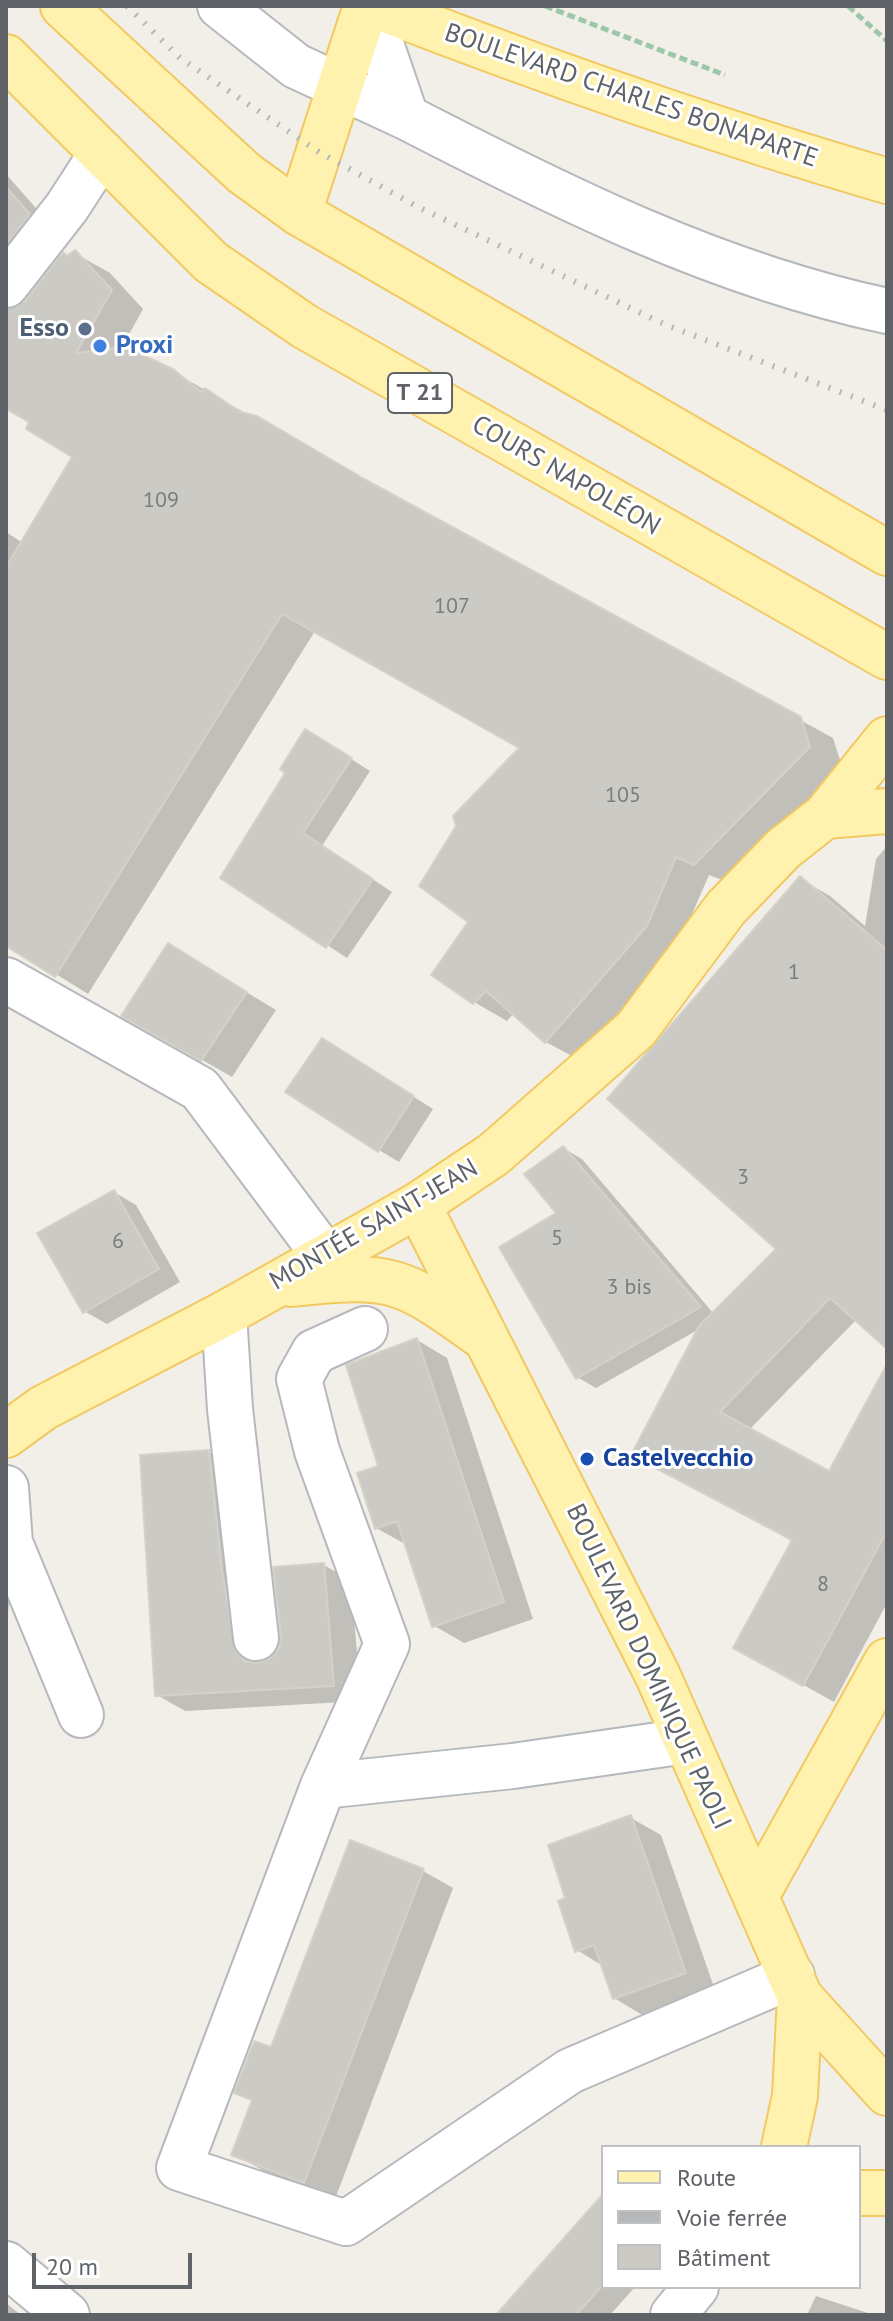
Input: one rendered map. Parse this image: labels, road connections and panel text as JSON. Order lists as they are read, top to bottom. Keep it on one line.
{"streets":{"main road":["BOULEVARD CHARLES BONAPARTE","T 21","COURS NAPOLÉON","MONTÉE SAINT-JEAN","BOULEVARD DOMINIQUE PAOLI"]},"crossings":[["MONTÉE SAINT-JEAN","BOULEVARD DOMINIQUE PAOLI"]],"places":["Esso","Proxi","Castelvecchio"],"house_numbers":["109","107","105","1","3","5","6","3 bis","8"],"legend":["Route","Voie ferrée","Bâtiment"],"scale_bar":"20 m"}
